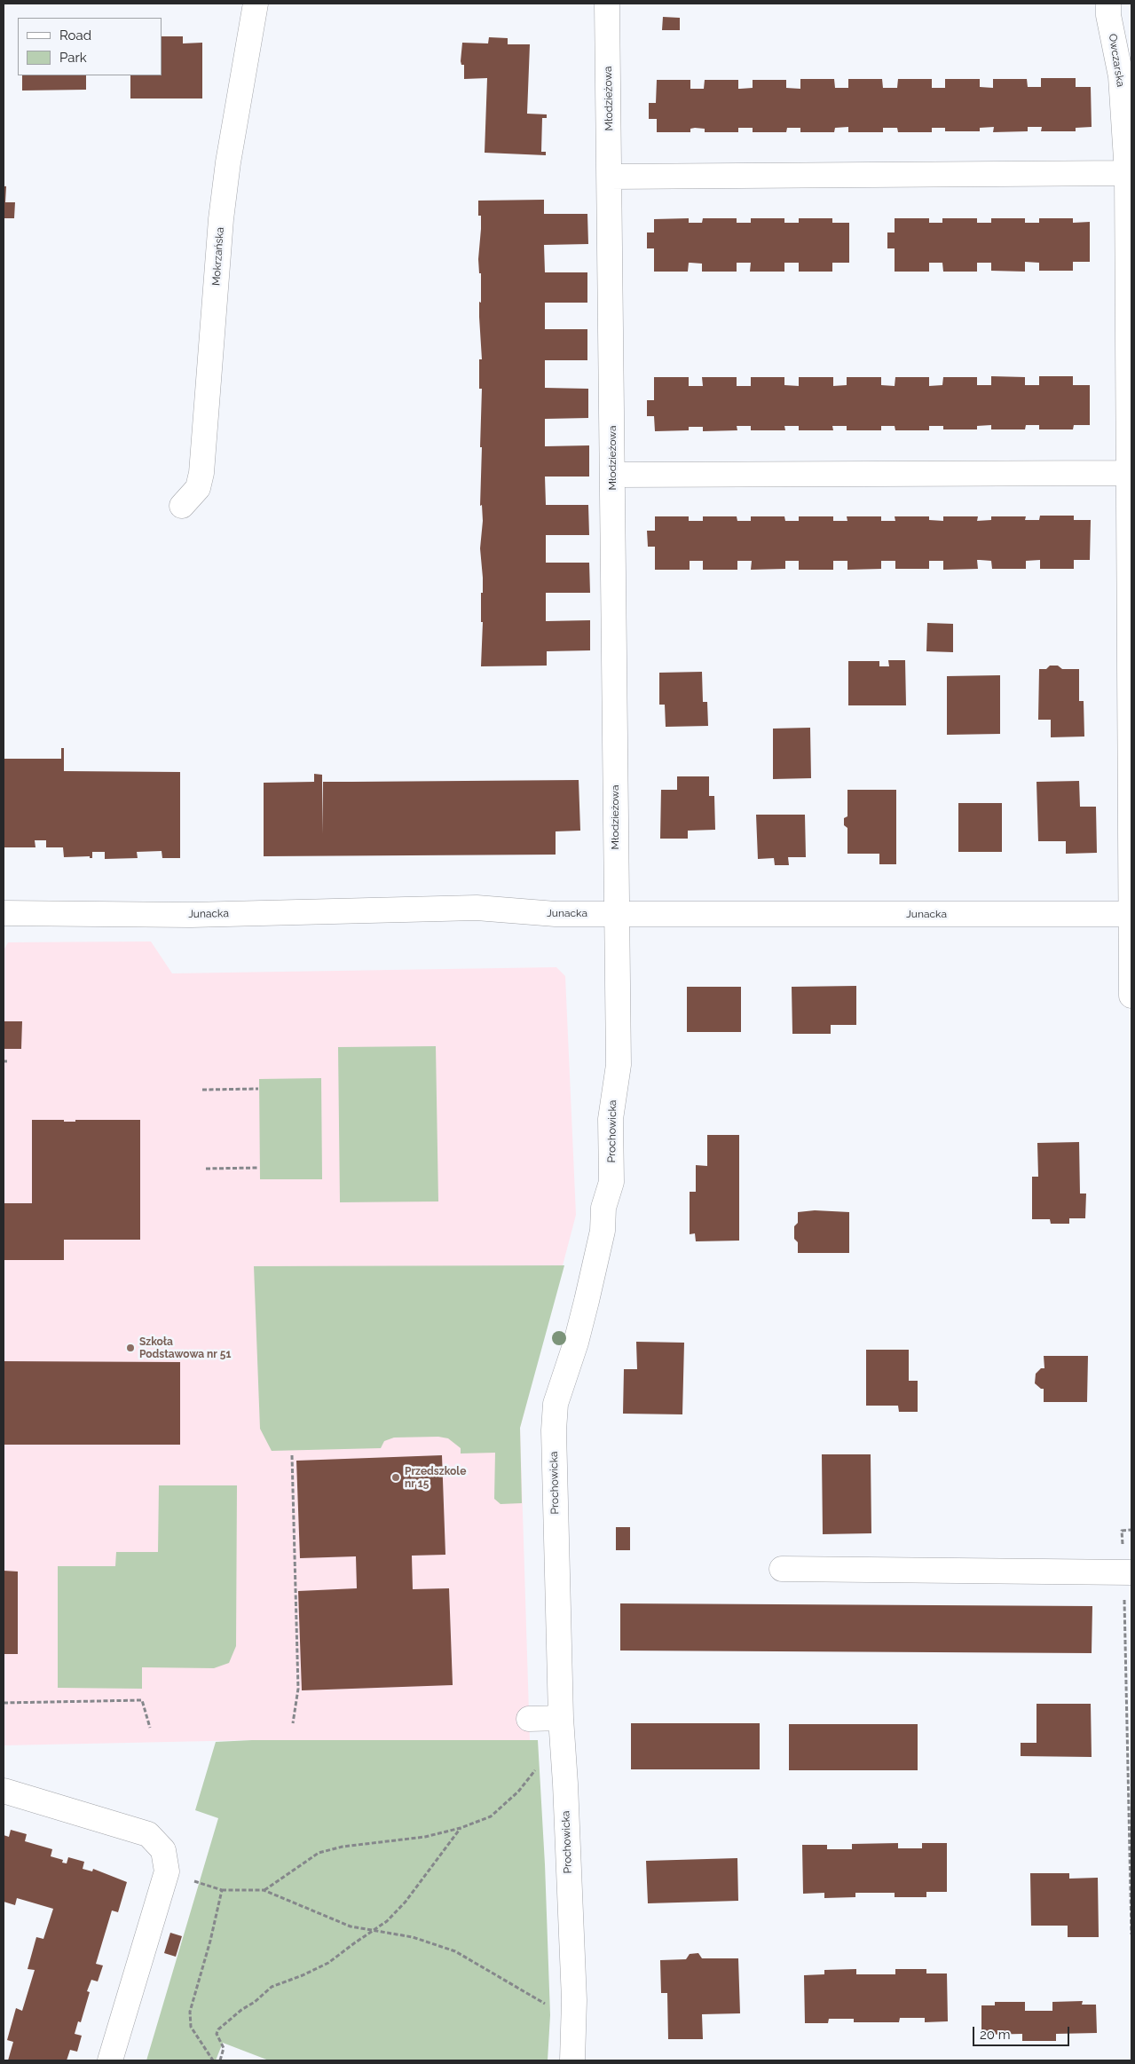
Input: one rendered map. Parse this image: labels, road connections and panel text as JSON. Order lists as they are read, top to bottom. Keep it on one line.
{"streets":{"street":["Owczarska","Młodzieżowa","Mokrzańska","Junacka","Prochowicka"]},"crossings":[["Owczarska","Junacka"],["Młodzieżowa","Junacka"],["Młodzieżowa","Prochowicka"],["Junacka","Prochowicka"]],"places":["Szkoła Podstawowa nr 51","Przedszkole nr 15"],"legend":["Road","Park"],"scale_bar":"20 m"}
